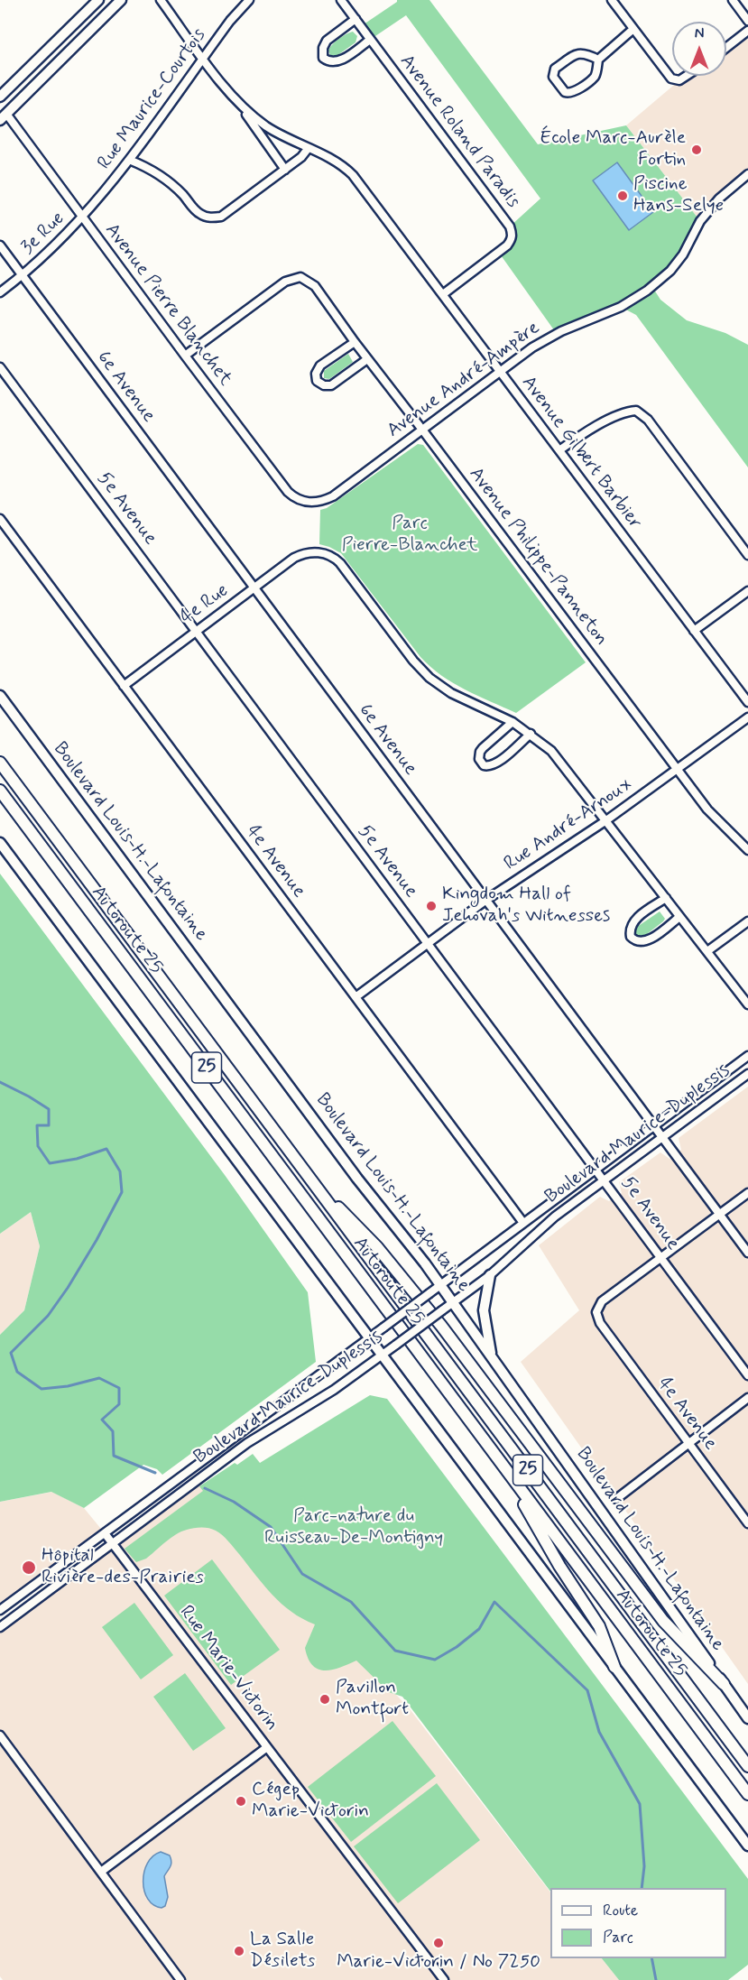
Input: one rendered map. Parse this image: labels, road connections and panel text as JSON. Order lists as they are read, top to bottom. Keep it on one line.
{"streets":{"highway":["Autoroute 25","25"],"main road":["Boulevard Louis-H.-Lafontaine"],"street":["Rue Maurice-Courtois","Avenue Roland Paradis","3e Rue","Avenue Pierre Blanchet","Avenue André-Ampère","6e Avenue","Avenue Gilbert Barbier","5e Avenue","Avenue Philippe-Panneton","4e Rue","Rue André-Arnoux","4e Avenue","Boulevard Maurice-Duplessis","Rue Marie-Victorin"]},"crossings":[["Rue Maurice-Courtois","3e Rue"],["Rue Maurice-Courtois","Avenue Pierre Blanchet"],["Rue Maurice-Courtois","Avenue Gilbert Barbier"],["Avenue Roland Paradis","Avenue Gilbert Barbier"],["3e Rue","Avenue Pierre Blanchet"],["3e Rue","6e Avenue"],["Avenue Pierre Blanchet","Avenue André-Ampère"],["Avenue Pierre Blanchet","Avenue Philippe-Panneton"],["Avenue André-Ampère","Avenue Gilbert Barbier"],["Avenue André-Ampère","Avenue Philippe-Panneton"],["6e Avenue","4e Rue"],["6e Avenue","Rue André-Arnoux"],["6e Avenue","Boulevard Maurice-Duplessis"],["5e Avenue","4e Rue"],["5e Avenue","Rue André-Arnoux"],["5e Avenue","4e Avenue"],["5e Avenue","Boulevard Maurice-Duplessis"],["Avenue Philippe-Panneton","Rue André-Arnoux"],["4e Rue","4e Avenue"],["Rue André-Arnoux","4e Avenue"],["Boulevard Louis-H.-Lafontaine","Boulevard Maurice-Duplessis"],["4e Avenue","Boulevard Maurice-Duplessis"],["Boulevard Maurice-Duplessis","Rue Marie-Victorin"]],"parks":["Parc Pierre-Blanchet","Parc-nature du Ruisseau-De-Montigny"],"places":["École Marc-Aurèle Fortin","Piscine Hans-Selye","Kingdom Hall of Jehovah's Witnesses","Hôpital Rivière-des-Prairies","Pavillon Montfort","Cégep Marie-Victorin","Marie-Victorin / No 7250","La Salle Désilets"],"legend":["Route","Parc"],"north":"top"}
